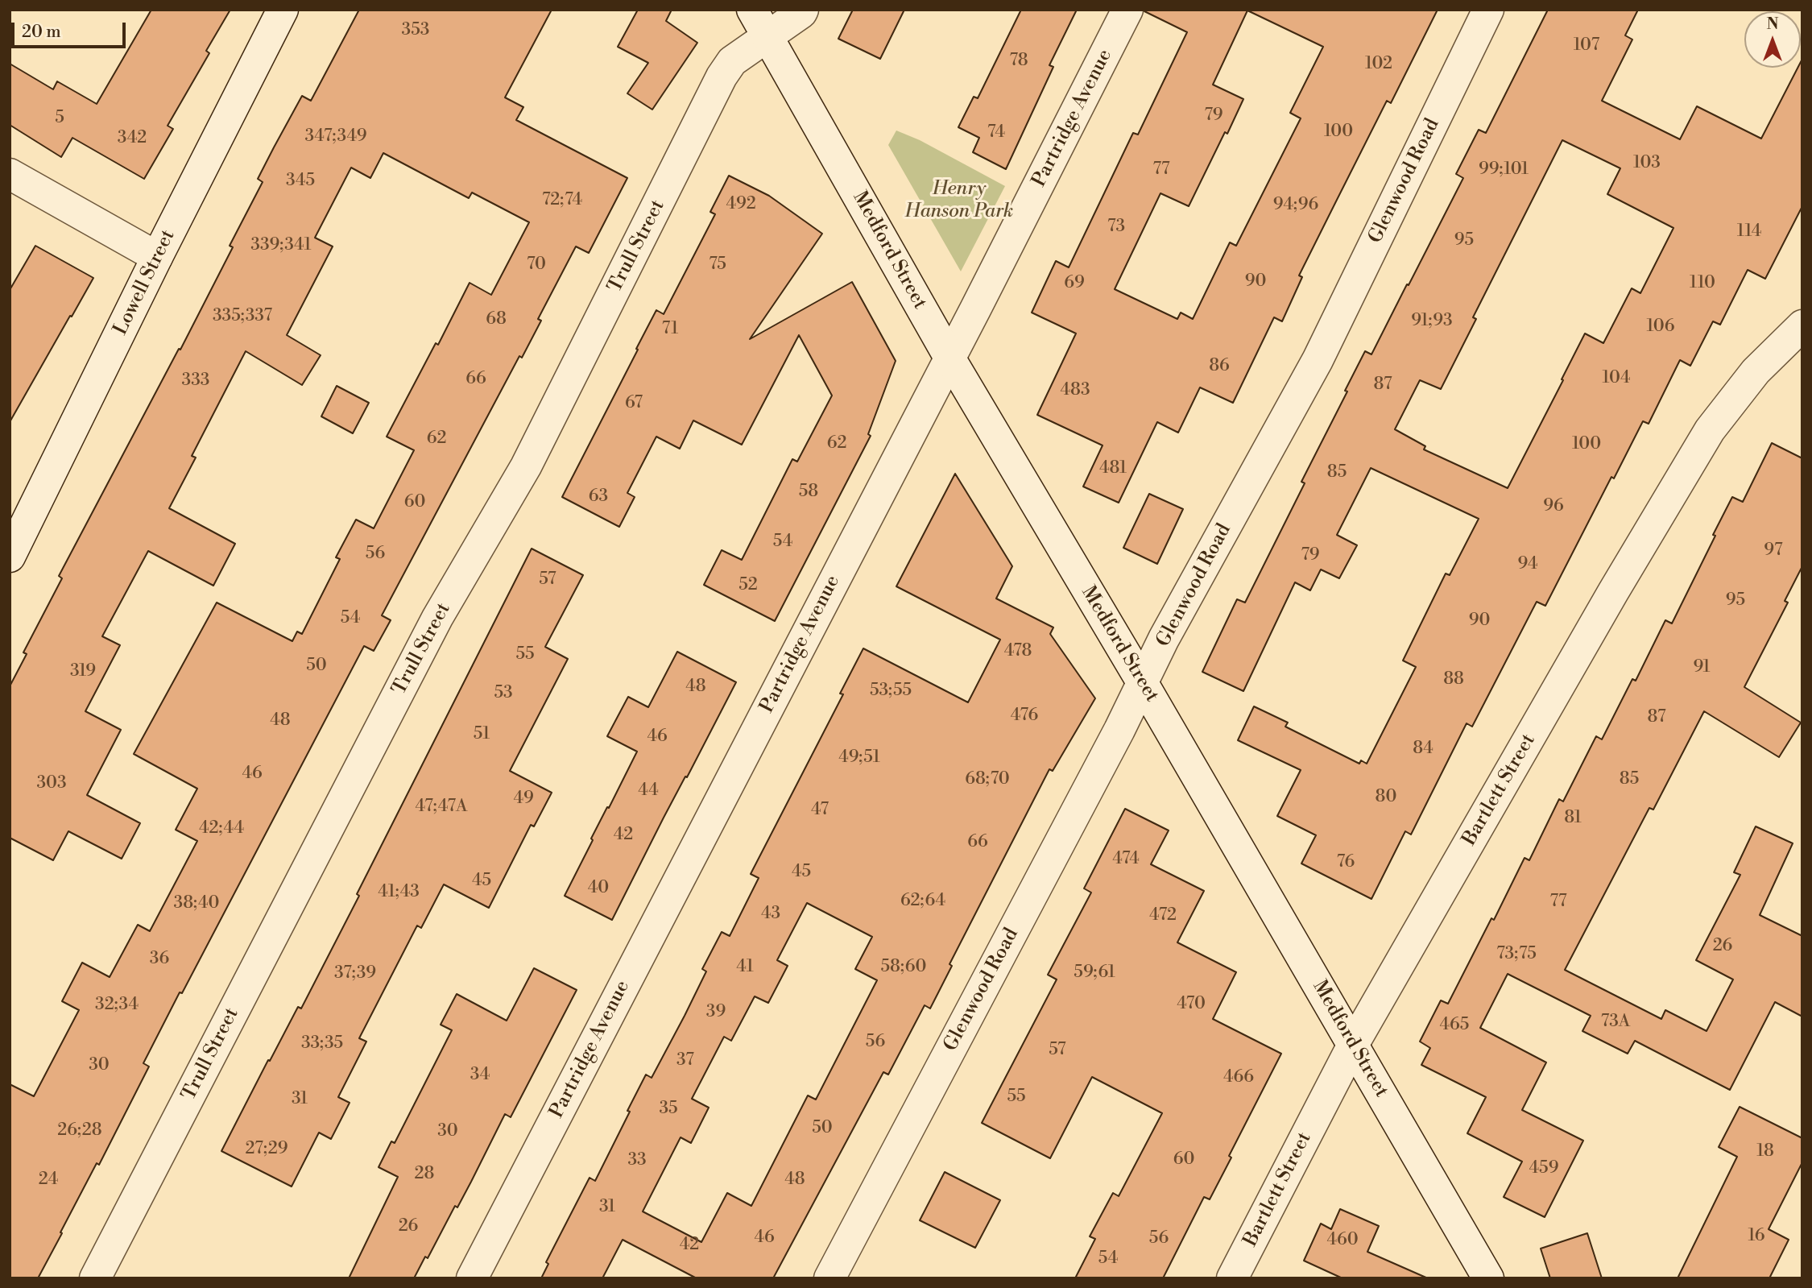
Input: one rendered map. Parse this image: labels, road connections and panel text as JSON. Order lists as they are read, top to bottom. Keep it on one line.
{"streets":{"street":["Partridge Avenue","Glenwood Road","Trull Street","Medford Street","Lowell Street","Bartlett Street"]},"crossings":[["Partridge Avenue","Medford Street"],["Glenwood Road","Medford Street"],["Trull Street","Medford Street"],["Medford Street","Bartlett Street"]],"parks":["Henry Hanson Park"],"house_numbers":["353","107","78","102","79","5","100","74","347;349","342","103","77","99;101","345","72;74","492","94;96","73","114","95","339;341","70","75","90","69","110","335;337","68","91;93","106","71","86","104","66","333","87","483","67","62","62","100","481","85","58","63","60","96","54","97","56","79","94","57","52","95","54","90","478","55","50","91","319","88","48","53;55","53","476","87","48","51","46","84","49;51","46","68;70","85","303","44","80","49","47;47A","47","81","42;44","42","66","474","76","45","45","40","41;43","62;64","77","38;40","43","472","26","73;75","36","41","58;60","59;61","37;39","470","32;34","39","73A","465","56","33;35","57","37","30","34","466","55","31","35","50","26;28","30","27;29","18","60","33","459","28","24","48","31","26","16","46","56","460","42","54"],"scale_bar":"20 m","north":"top"}
